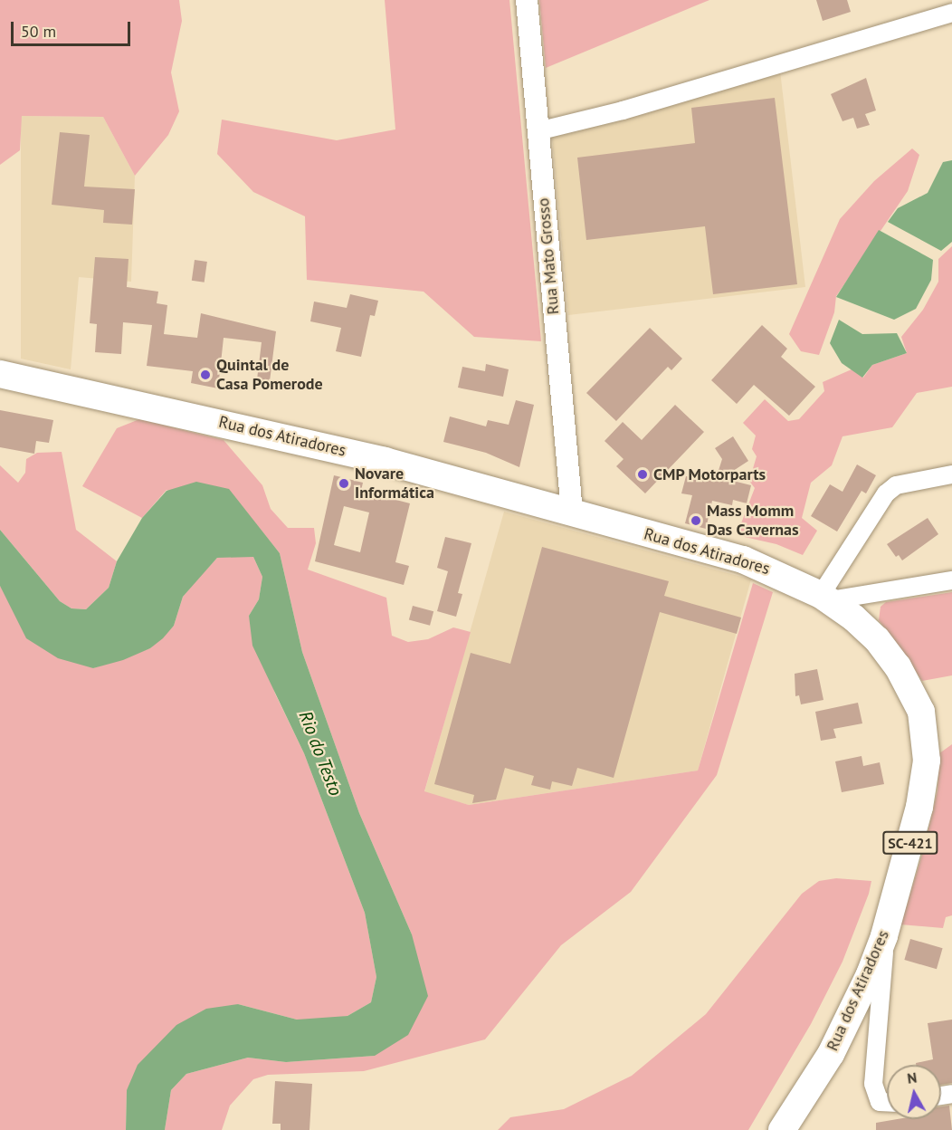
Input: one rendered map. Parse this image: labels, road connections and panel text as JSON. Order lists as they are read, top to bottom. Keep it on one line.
{"streets":{"main road":["Rua dos Atiradores","SC-421"],"street":["Rua Mato Grosso"]},"crossings":[["Rua Mato Grosso","Rua dos Atiradores"]],"water":["Rio do Testo"],"places":["Quintal de Casa Pomerode","CMP Motorparts","Novare Informática","Mass Momm Das Cavernas"],"scale_bar":"50 m","north":"top"}
